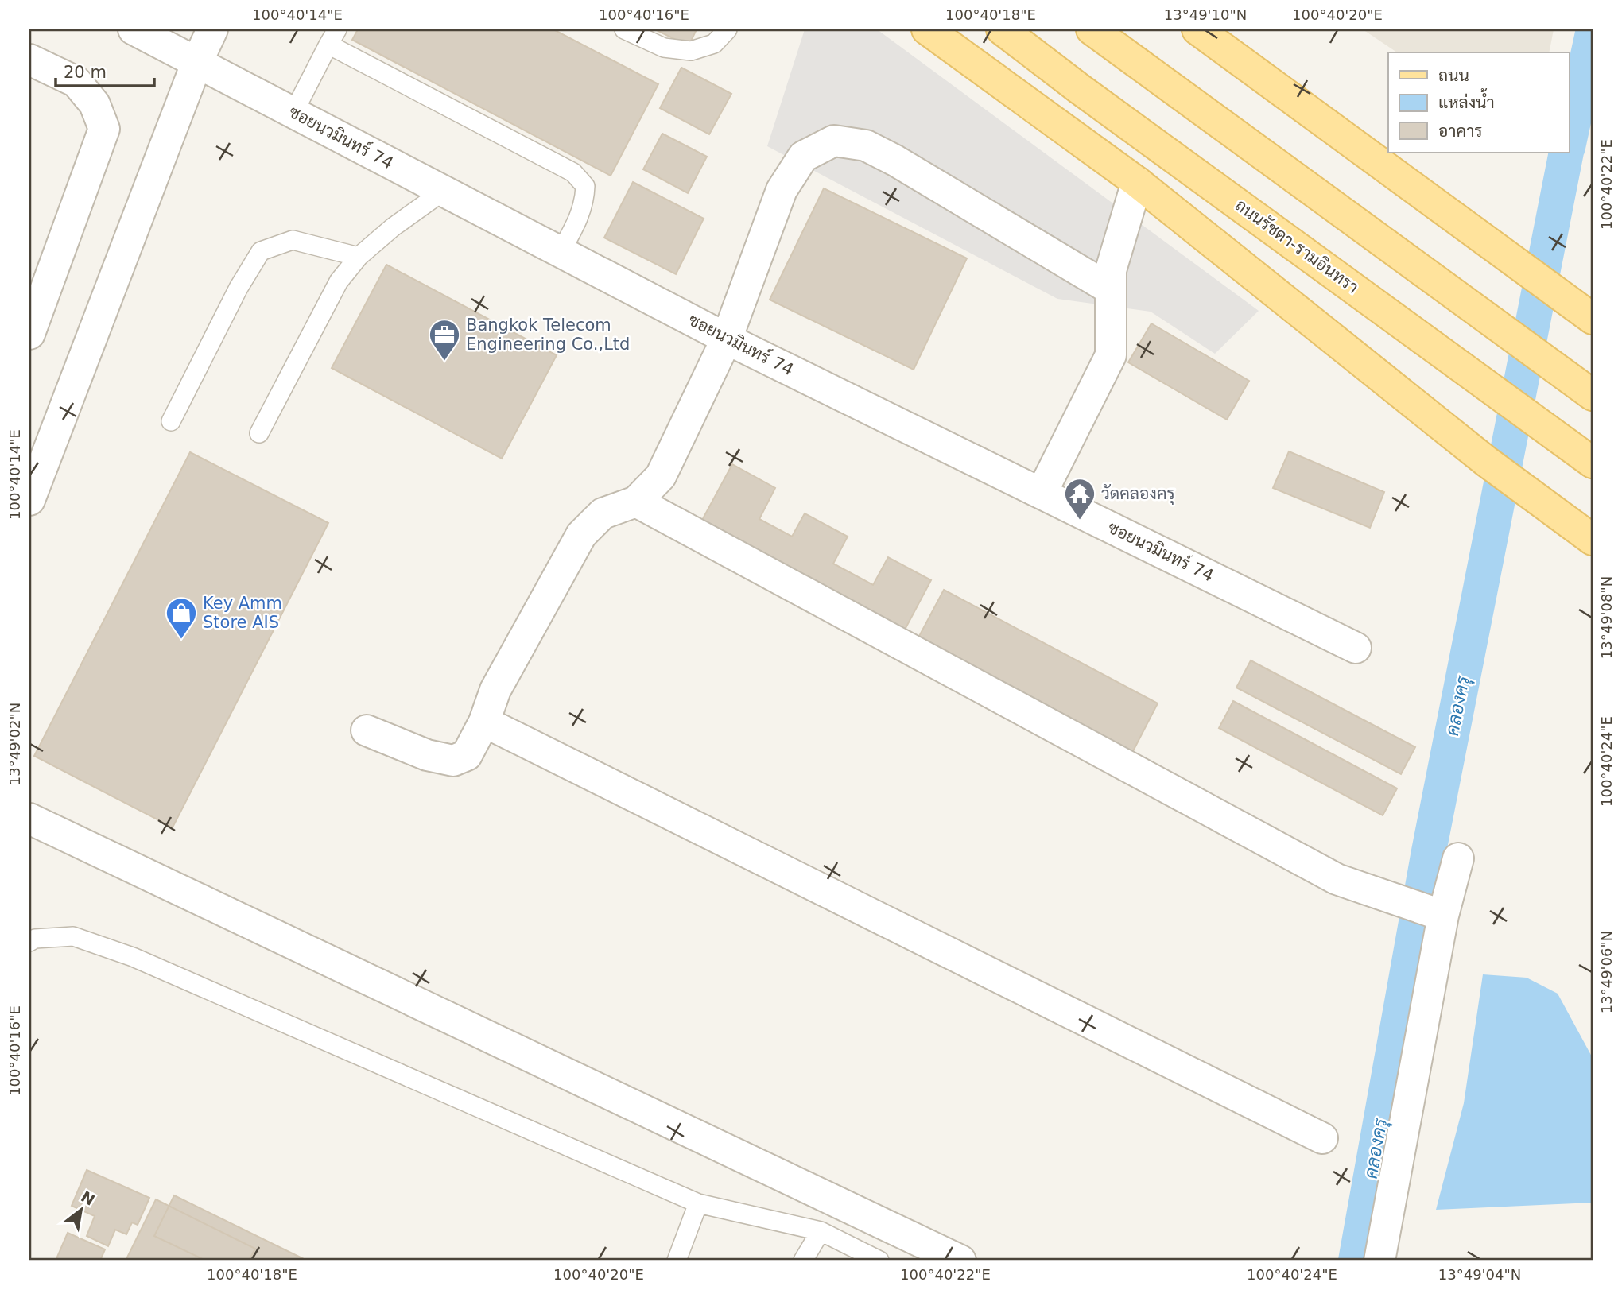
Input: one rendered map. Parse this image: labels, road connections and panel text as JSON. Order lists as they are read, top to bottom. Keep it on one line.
{"streets":{"main road":["ถนนรัชดา-รามอินทรา"],"street":["ซอยนวมินทร์ 74"]},"water":["คลองครุ"],"places":{"office":["Bangkok Telecom Engineering Co.,Ltd"],"temple":["วัดคลองครุ"],"shop":["Key Amm Store AIS"]},"legend":["ถนน","แหล่งน้ำ","อาคาร"],"scale_bar":"20 m","north":"top right","coordinates":["100°40'14\"E","100°40'16\"E","100°40'18\"E","13°49'10\"N","100°40'20\"E","100°40'22\"E","13°49'08\"N","13°49'02\"N","100°40'24\"E","13°49'06\"N","13°49'04\"N"]}
